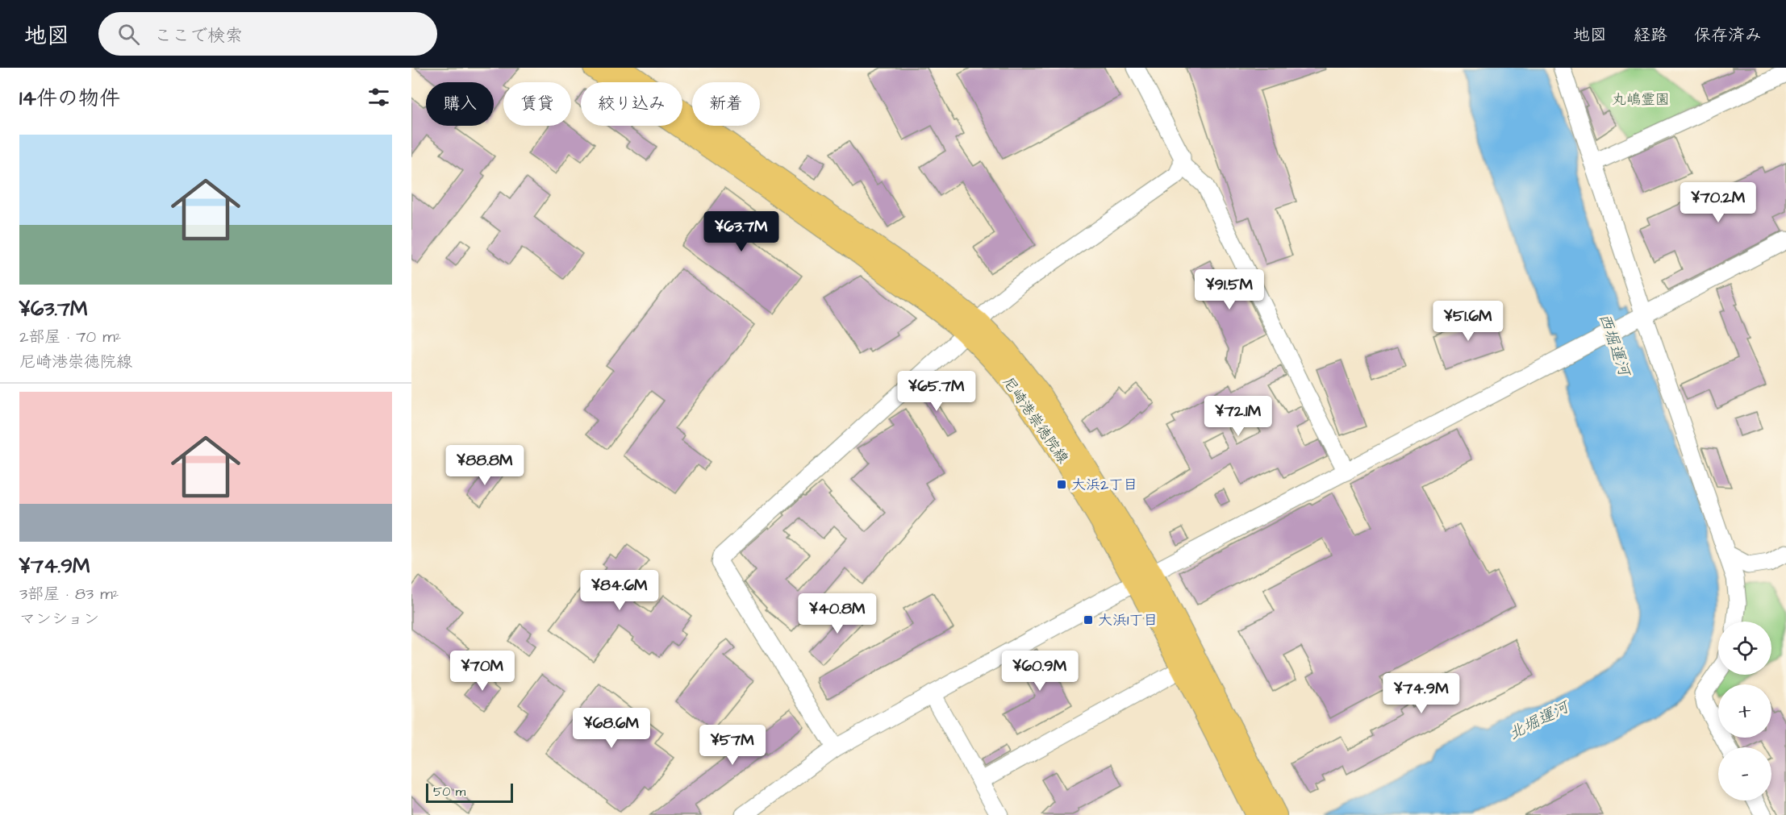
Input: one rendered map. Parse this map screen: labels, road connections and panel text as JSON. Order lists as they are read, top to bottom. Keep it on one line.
{"streets":{"main road":["尼崎港崇徳院線"]},"water":["西堀運河","北堀運河"],"parks":["丸嶋霊園"],"places":{"transit":["大浜2丁目","大浜1丁目"]},"scale_bar":"50 m","page":{"header":"地図","search":"ここで検索","nav":["地図","経路","保存済み"],"heading":"14件の物件","chip":["購入","賃貸","絞り込み","新着"],"list":[{"name":"¥63.7M","note":"2部屋 · 70 m² · 尼崎港崇徳院線"},{"name":"¥74.9M","note":"3部屋 · 83 m² · マンション"}],"price":["¥70.2M","¥63.7M","¥91.5M","¥51.6M","¥65.7M","¥72.1M","¥88.8M","¥84.6M","¥40.8M","¥70M","¥60.9M","¥74.9M","¥68.6M","¥57M"],"map_buttons":["+","−"],"scale":"50 m"}}
